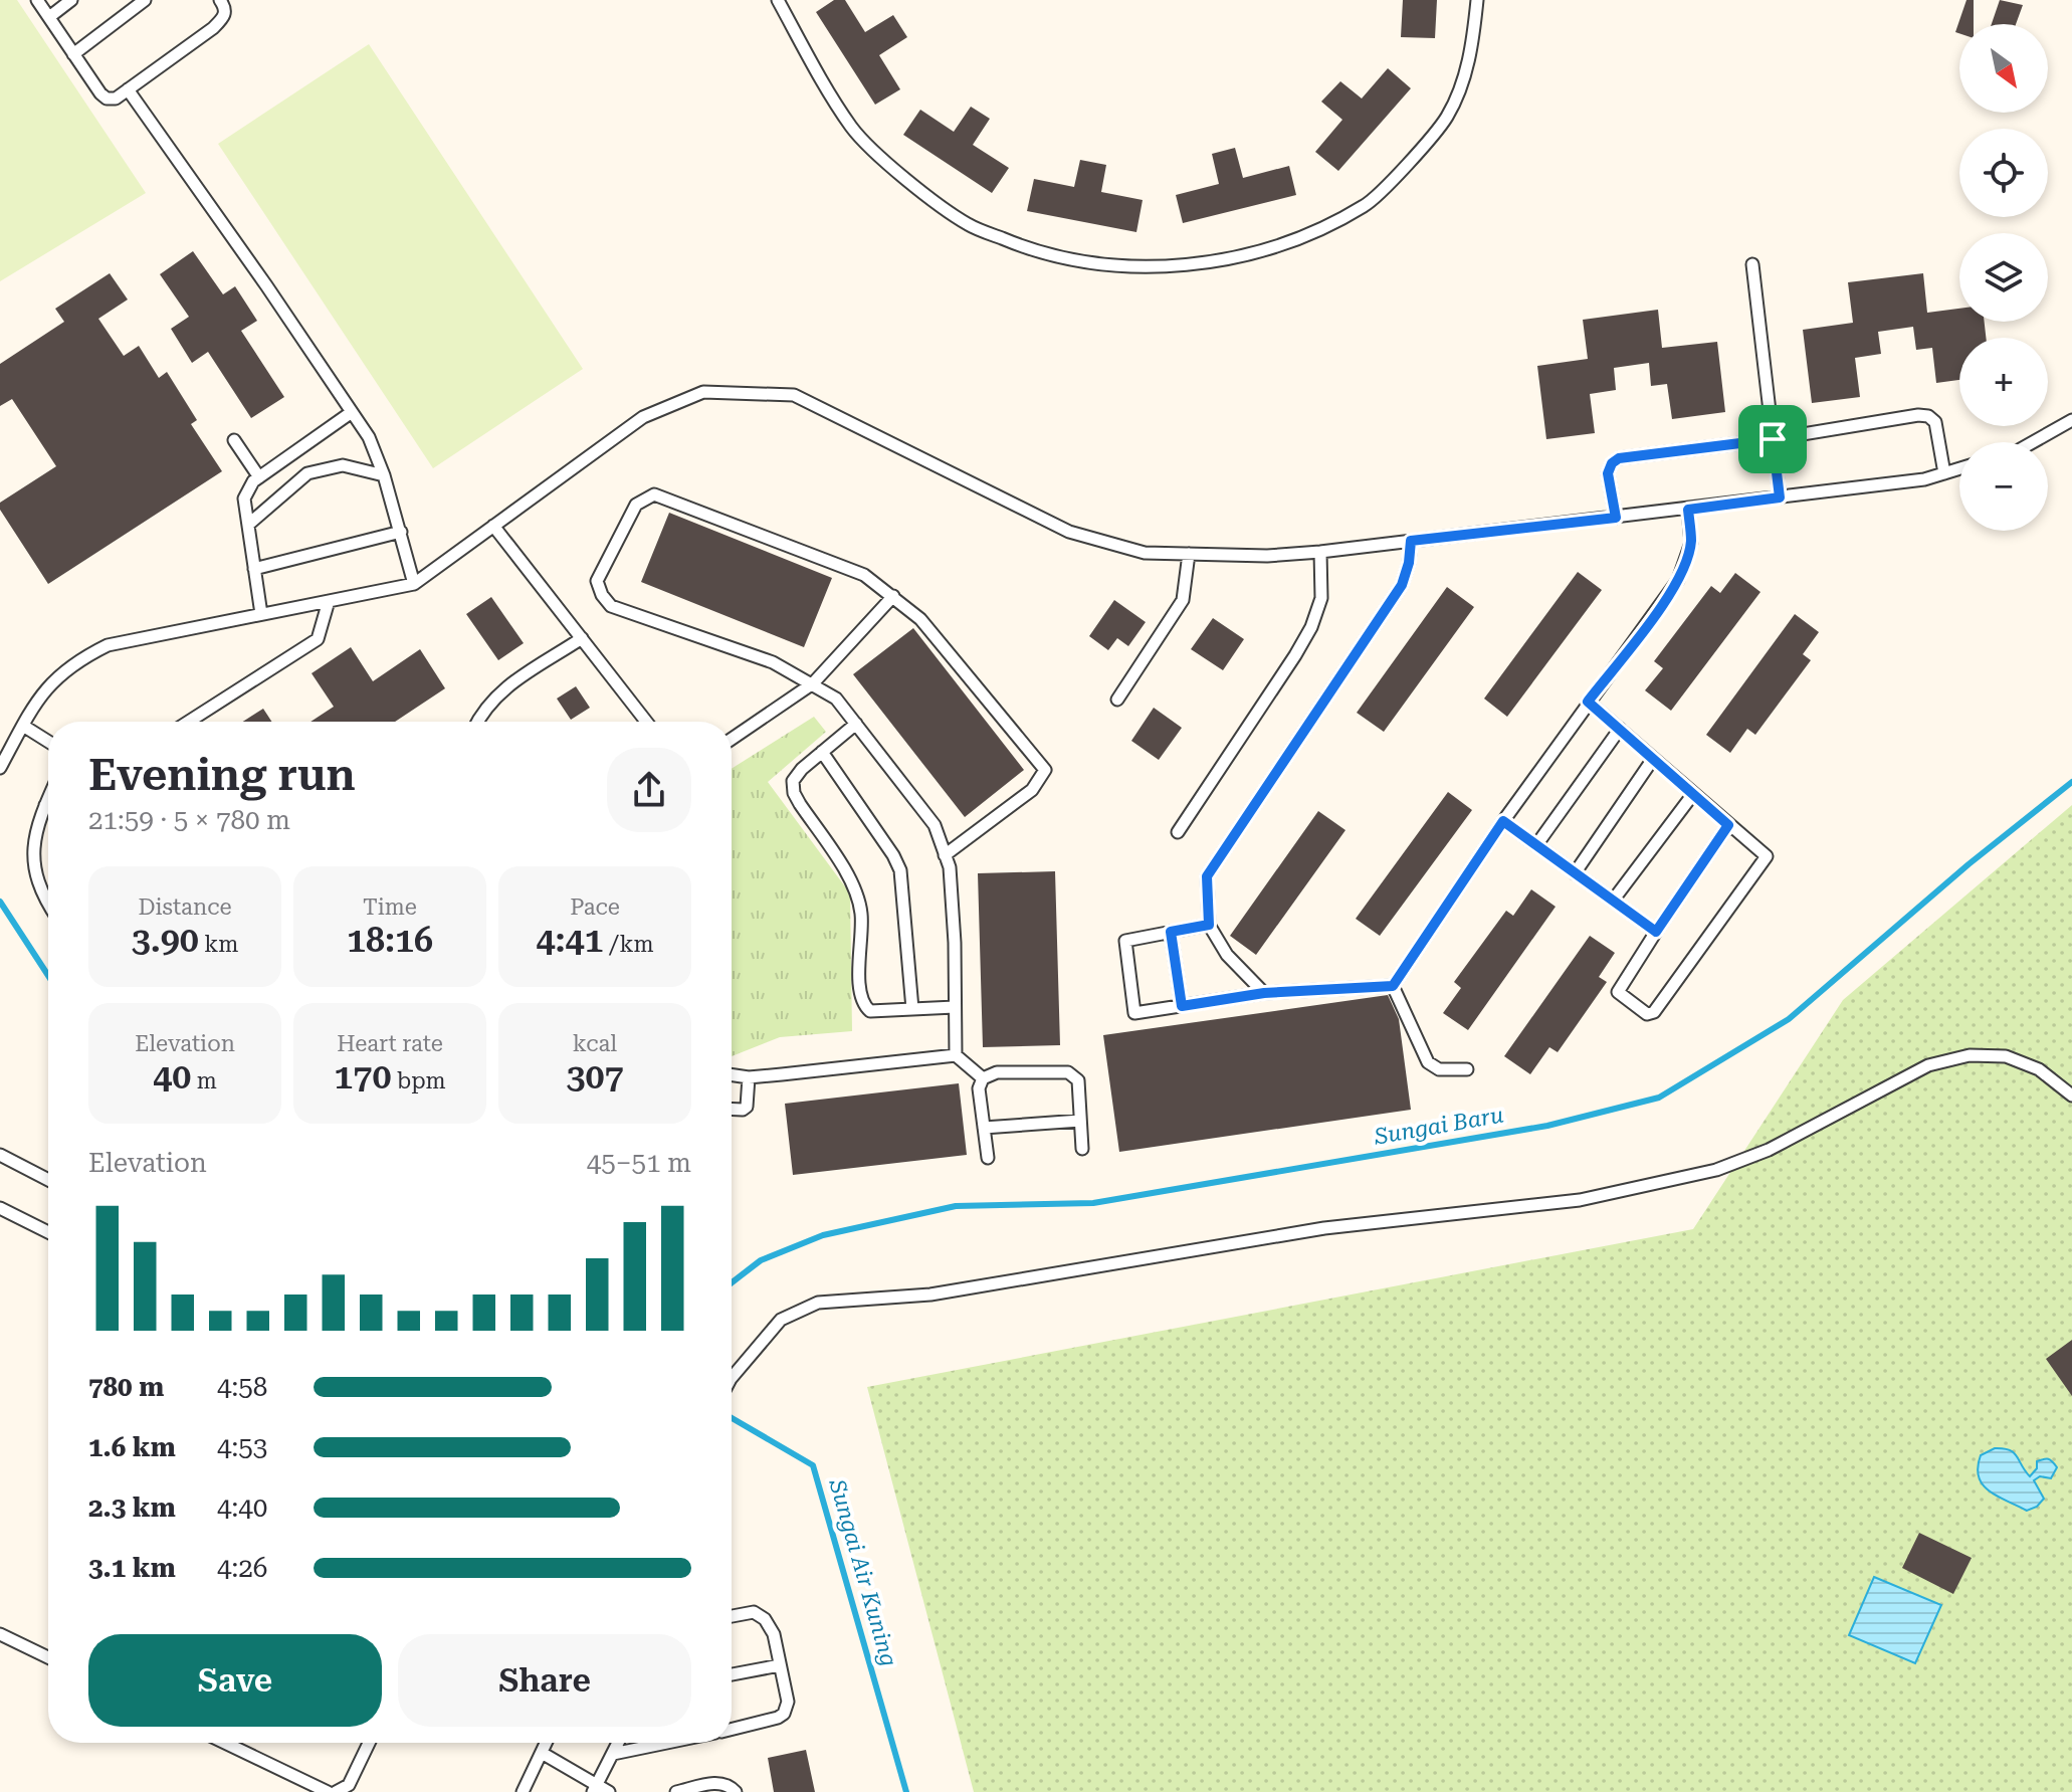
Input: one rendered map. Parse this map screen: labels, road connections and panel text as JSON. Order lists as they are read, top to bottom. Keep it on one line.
{"water":["Sungai Baru","Sungai Air Kuning"],"north":"bottom right","page":{"map_buttons":["+","−"],"heading":["Evening run","21:59 · 5 × 780 m"],"stats":[["Distance","3.90 km"],["Time","18:16"],["Pace","4:41 /km"],["Elevation","40 m"],["Heart rate","170 bpm"],["kcal","307"]],"chart":["Elevation","45–51 m"],"list":[{"name":"780 m","note":"4:58"},{"name":"1.6 km","note":"4:53"},{"name":"2.3 km","note":"4:40"},{"name":"3.1 km","note":"4:26"}],"buttons":["Save","Share"]}}
